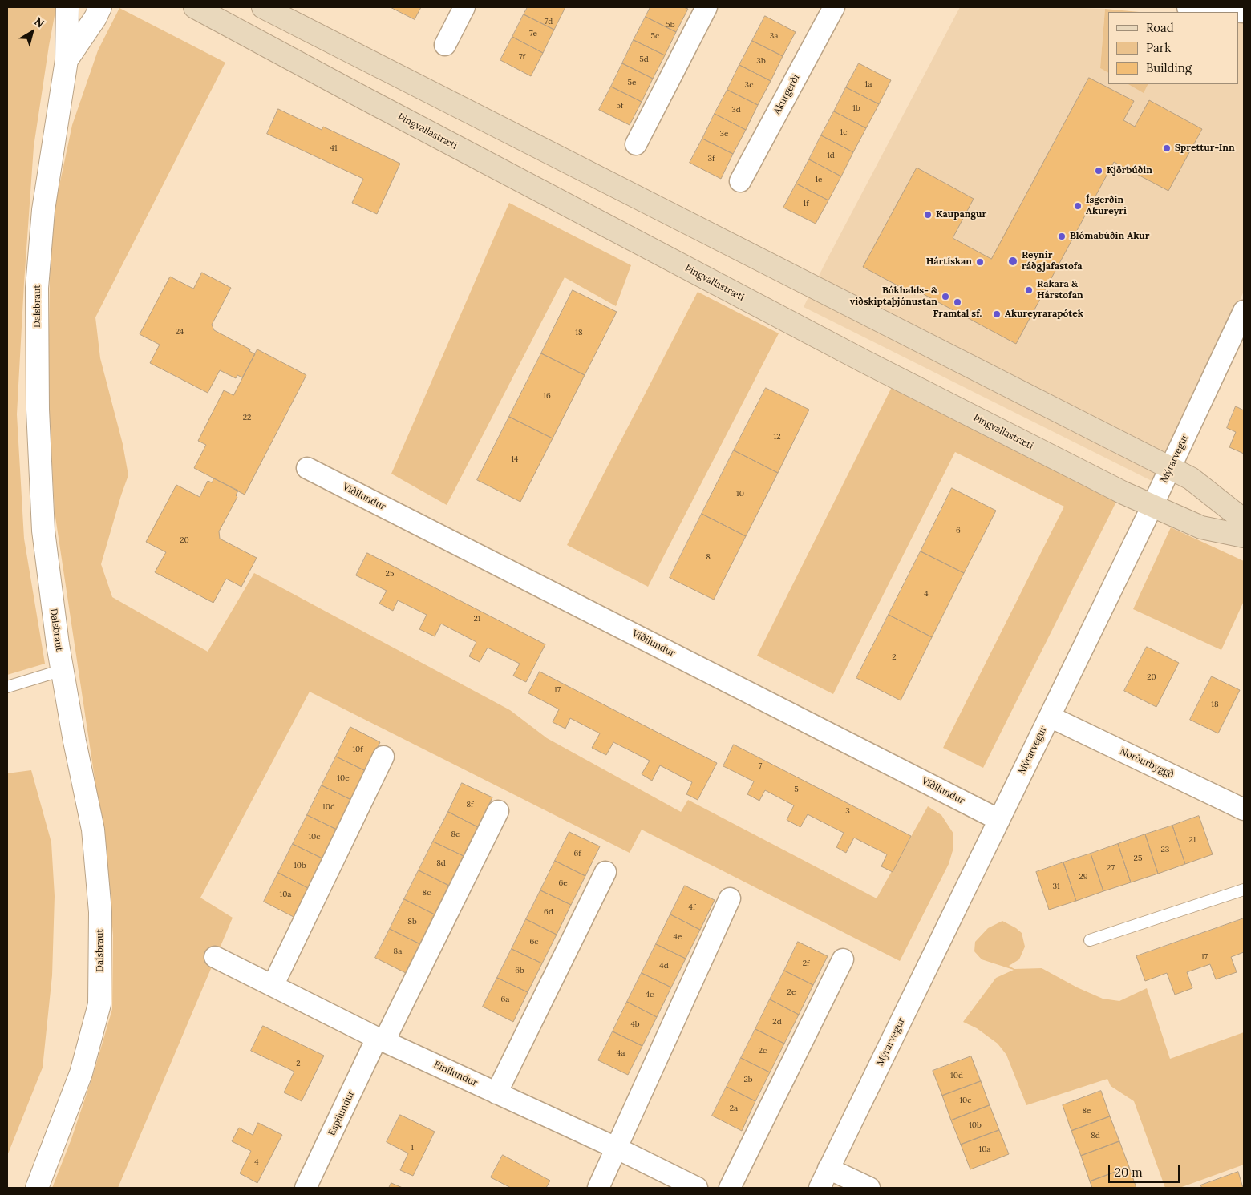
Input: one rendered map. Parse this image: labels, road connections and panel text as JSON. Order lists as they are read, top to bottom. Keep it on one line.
{"streets":{"main road":["Þingvallastræti"],"street":["Akurgerði","Dalsbraut","Mýrarvegur","Víðilundur","Norðurbyggð","Einilundur","Espilundur"]},"crossings":[["Þingvallastræti","Mýrarvegur"],["Mýrarvegur","Víðilundur"],["Mýrarvegur","Norðurbyggð"],["Einilundur","Espilundur"]],"places":["Sprettur-Inn","Kjörbúðin","Ísgerðin Akureyri","Kaupangur","Blómabúðin Akur","Reynir ráðgjafastofa","Hártískan","Rakara & Hárstofan","Bókhalds- & viðskiptaþjónustan","Framtal sf.","Akureyrarapótek"],"house_numbers":["7d","5b","7e","5c","3a","7f","5d","3b","5e","1a","3c","5f","1b","3d","1c","3e","41","1d","3f","1e","1f","24","18","16","22","12","14","10","6","20","8","25","4","21","2","20","17","18","10f","7","10e","5","8f","10d","3","8e","10c","21","23","6f","25","8d","10b","27","29","6e","31","8c","10a","4f","6d","8b","4e","6c","8a","17","2f","4d","6b","2e","4c","6a","2d","4b","2c","4a","2","10d","2b","10c","2a","8e","10b","8d","1","10a","4"],"legend":["Road","Park","Building"],"scale_bar":"20 m","north":"top right"}
